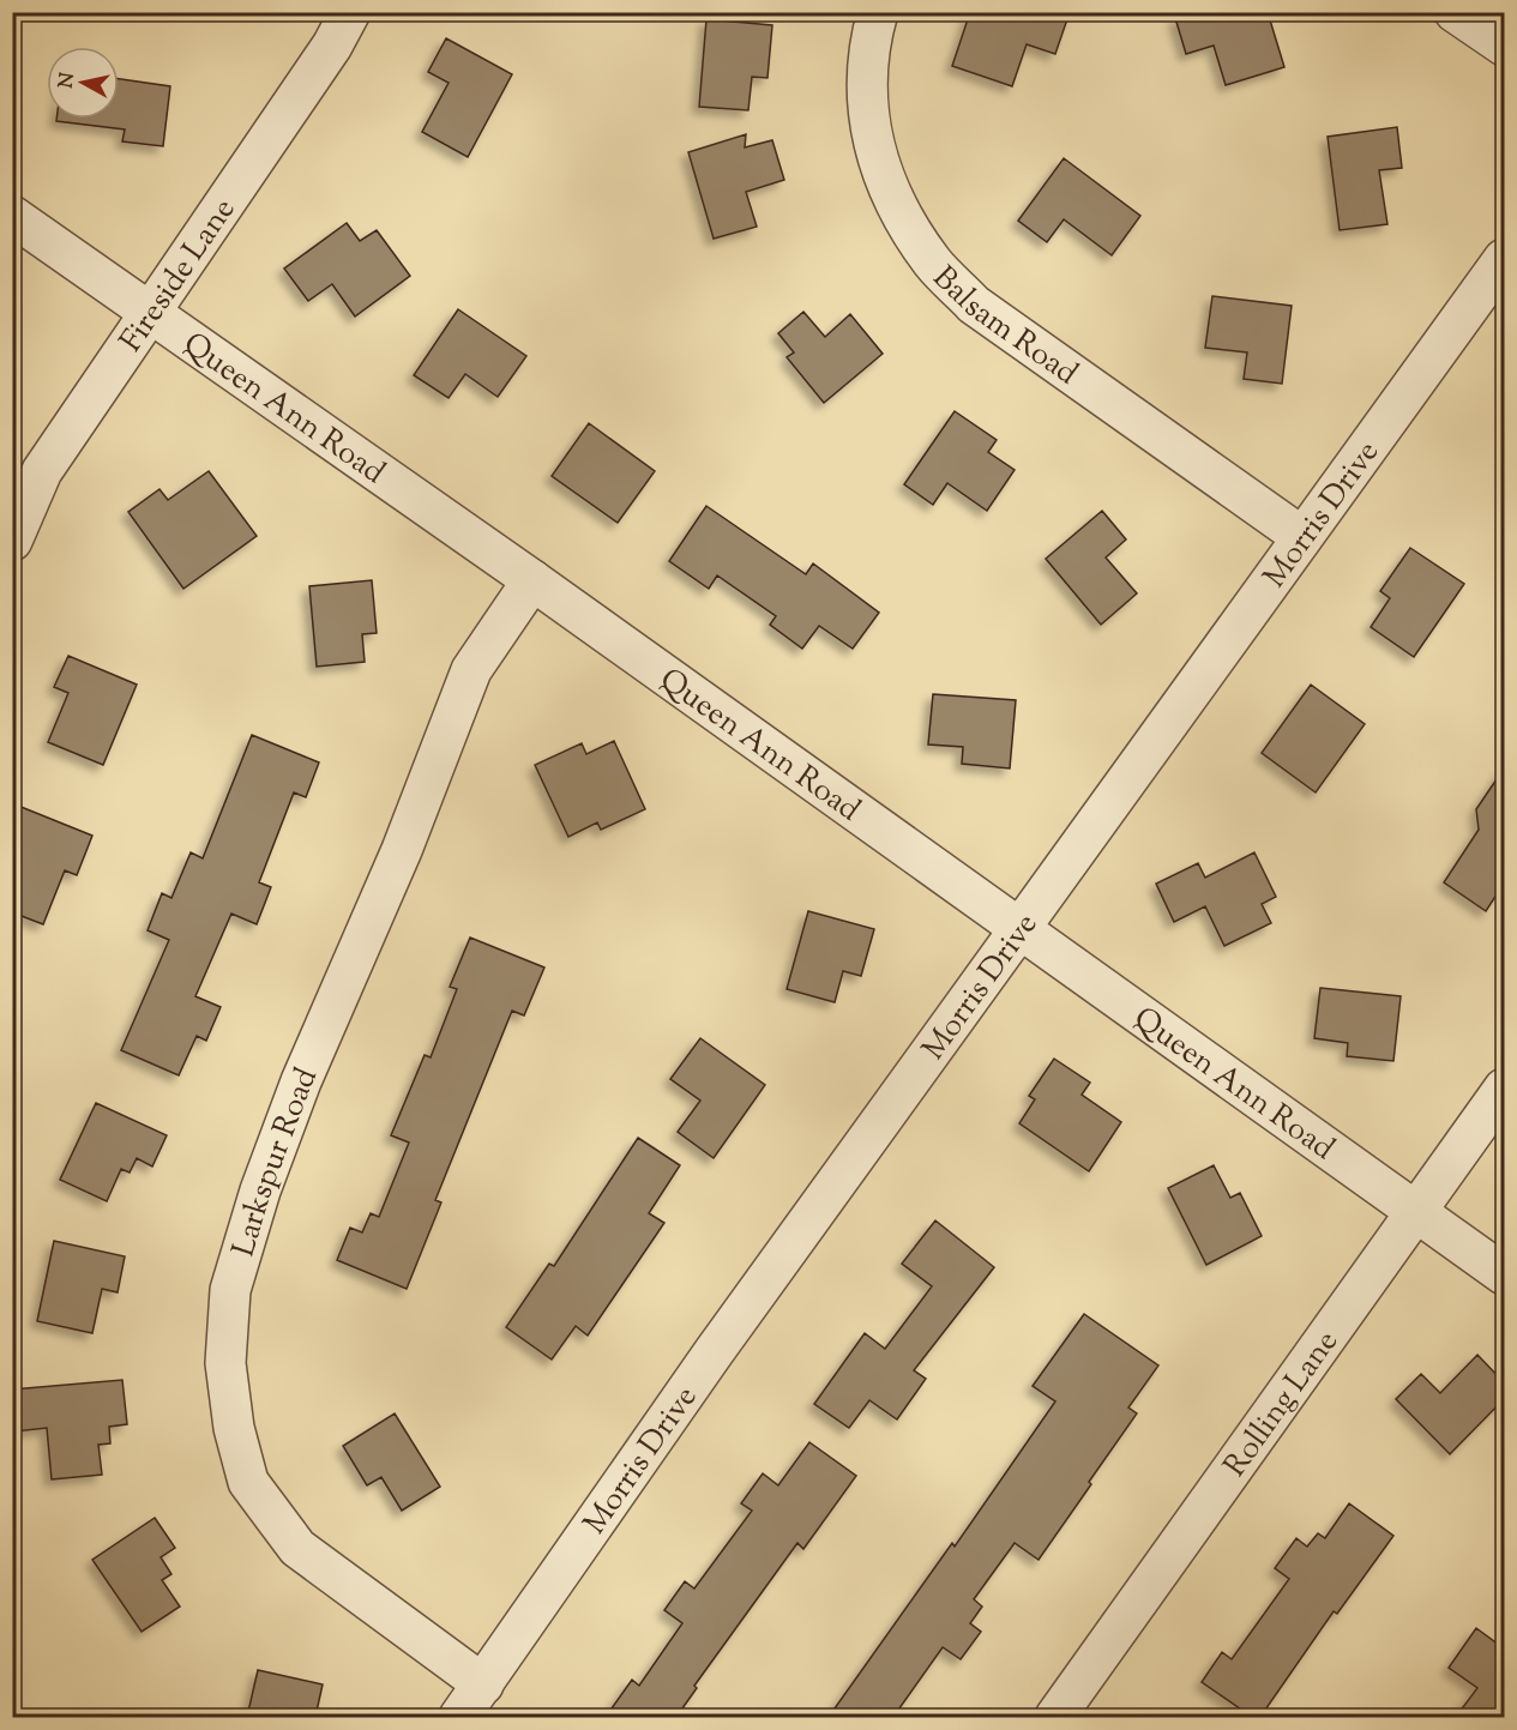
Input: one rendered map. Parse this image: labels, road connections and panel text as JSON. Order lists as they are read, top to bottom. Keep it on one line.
{"streets":{"street":["Fireside Lane","Balsam Road","Queen Ann Road","Morris Drive","Larkspur Road","Rolling Lane"]},"crossings":[["Fireside Lane","Queen Ann Road"],["Balsam Road","Morris Drive"],["Queen Ann Road","Morris Drive"],["Queen Ann Road","Larkspur Road"],["Queen Ann Road","Rolling Lane"],["Morris Drive","Larkspur Road"]],"north":"left"}
